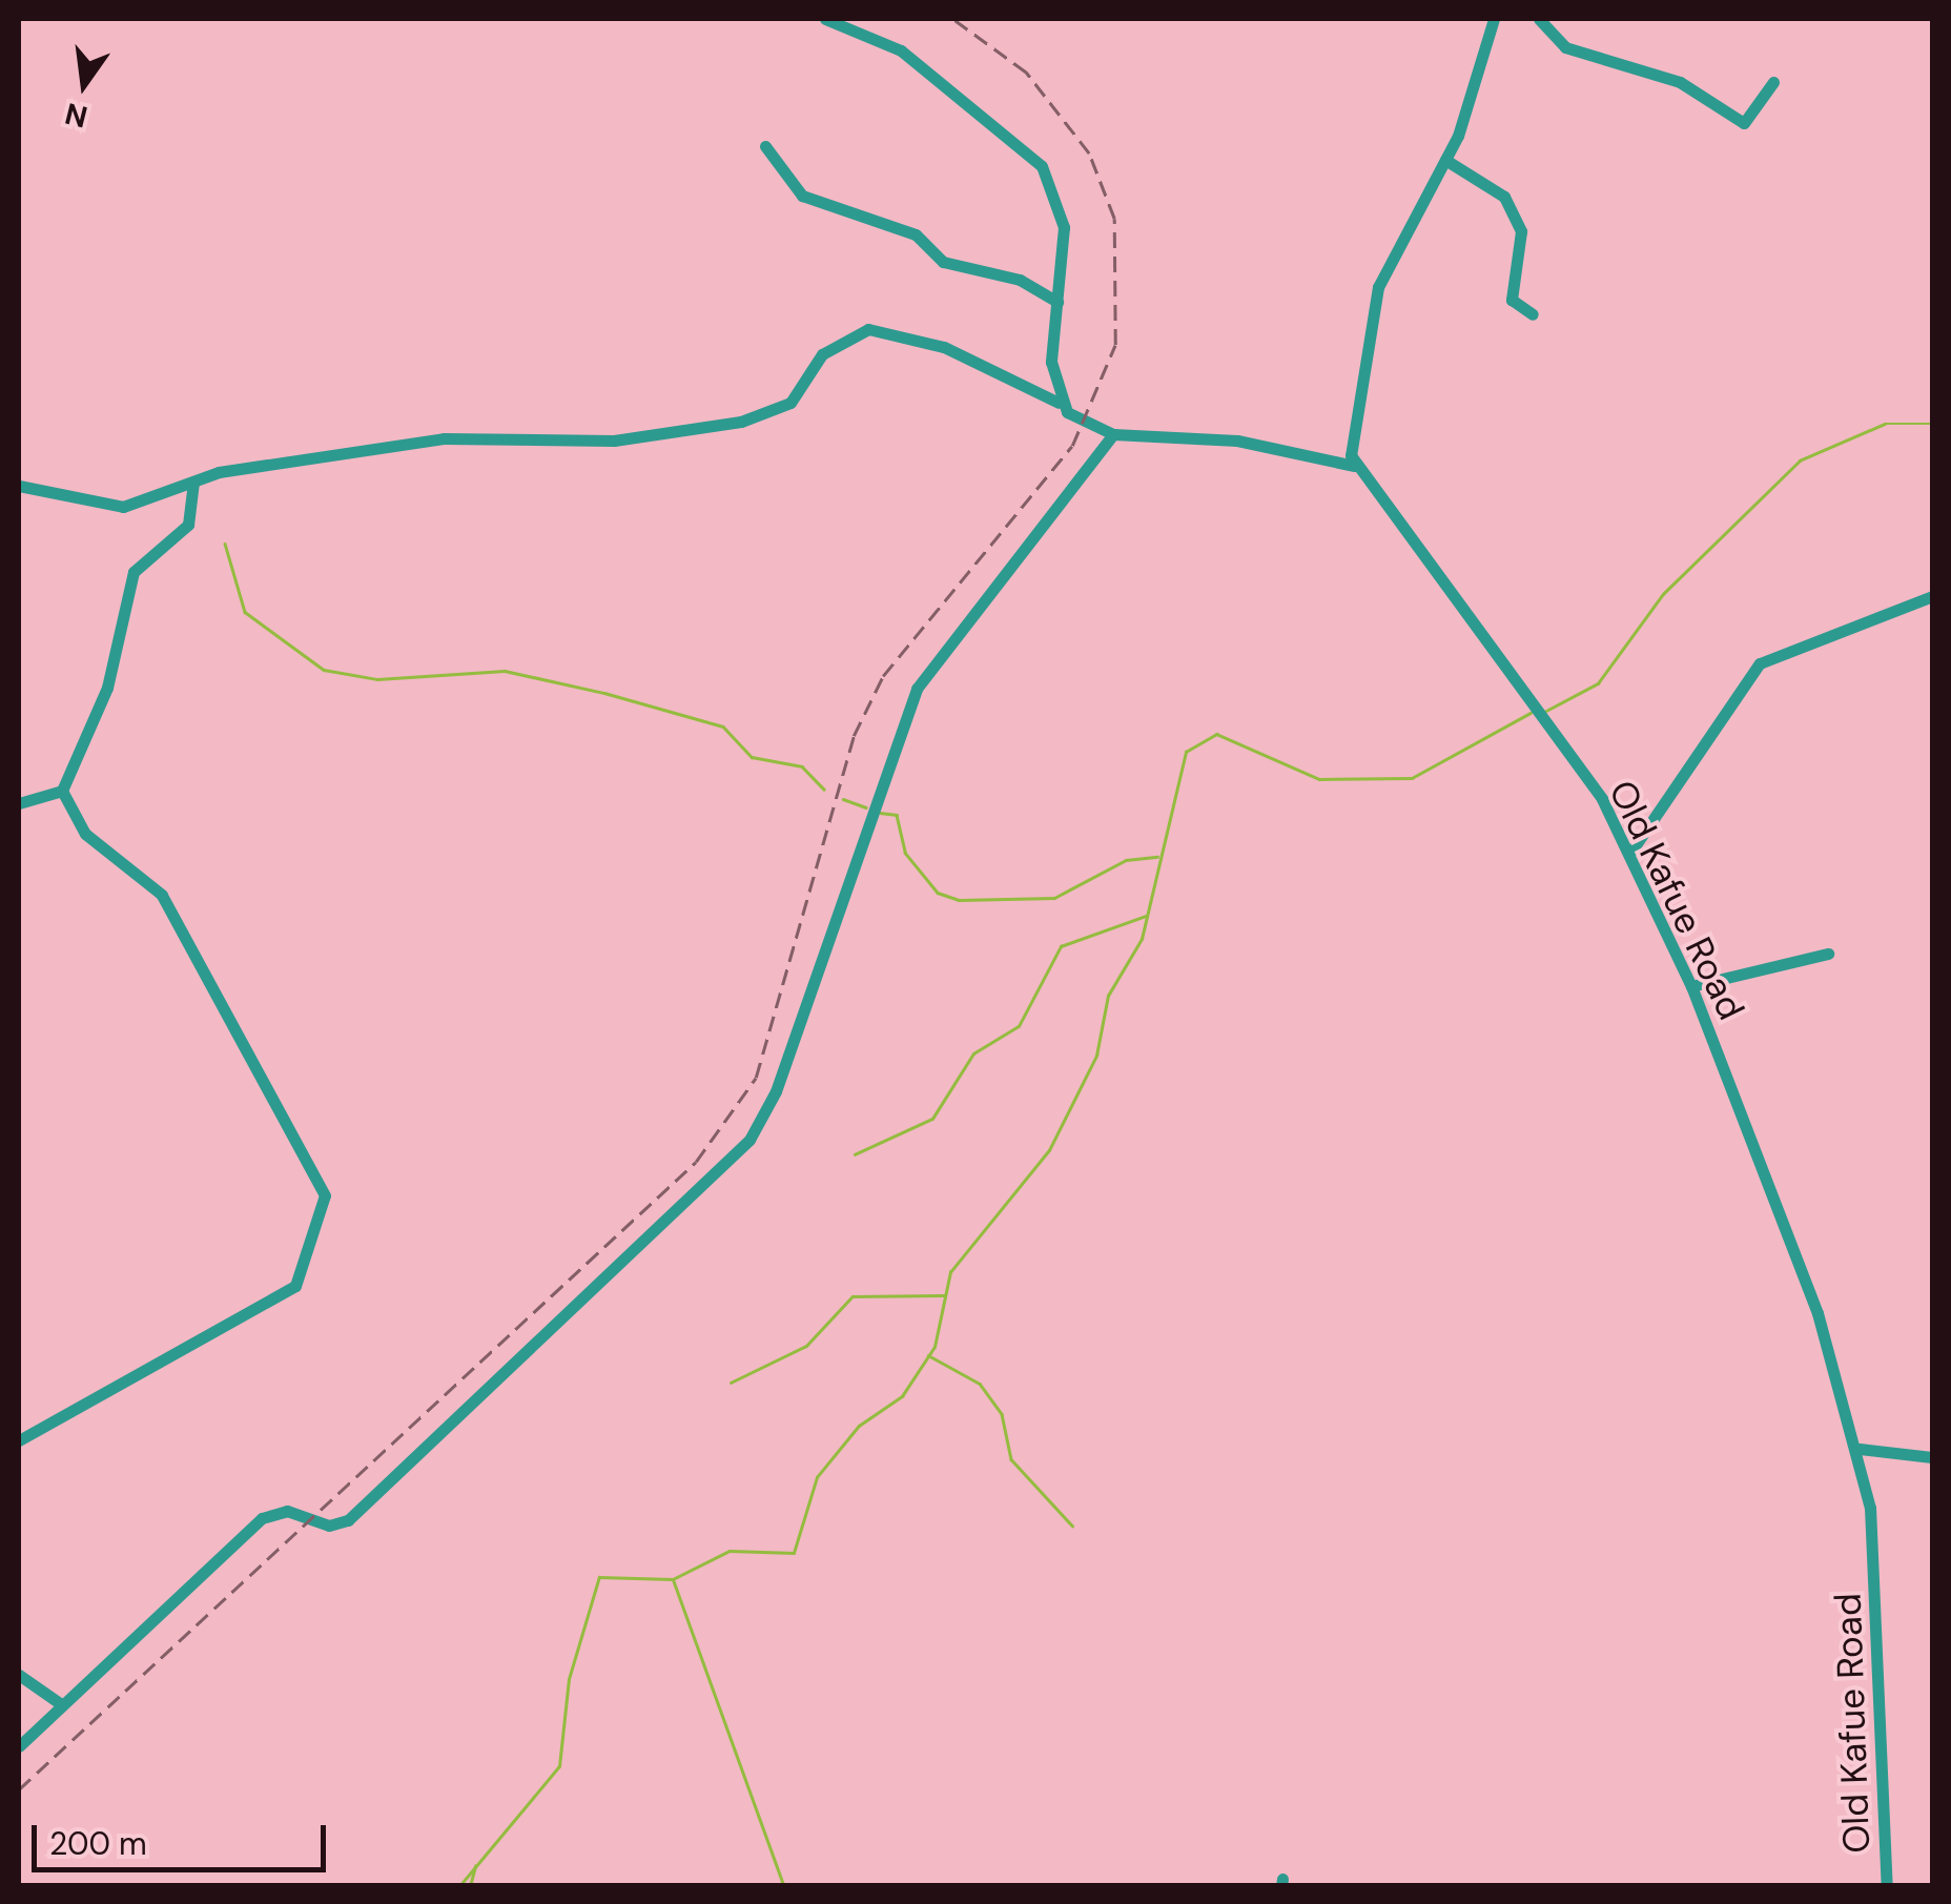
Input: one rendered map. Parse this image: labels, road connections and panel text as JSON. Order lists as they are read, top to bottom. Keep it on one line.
{"streets":{"street":["Old Kafue Road"]},"scale_bar":"200 m","north":"bottom"}
